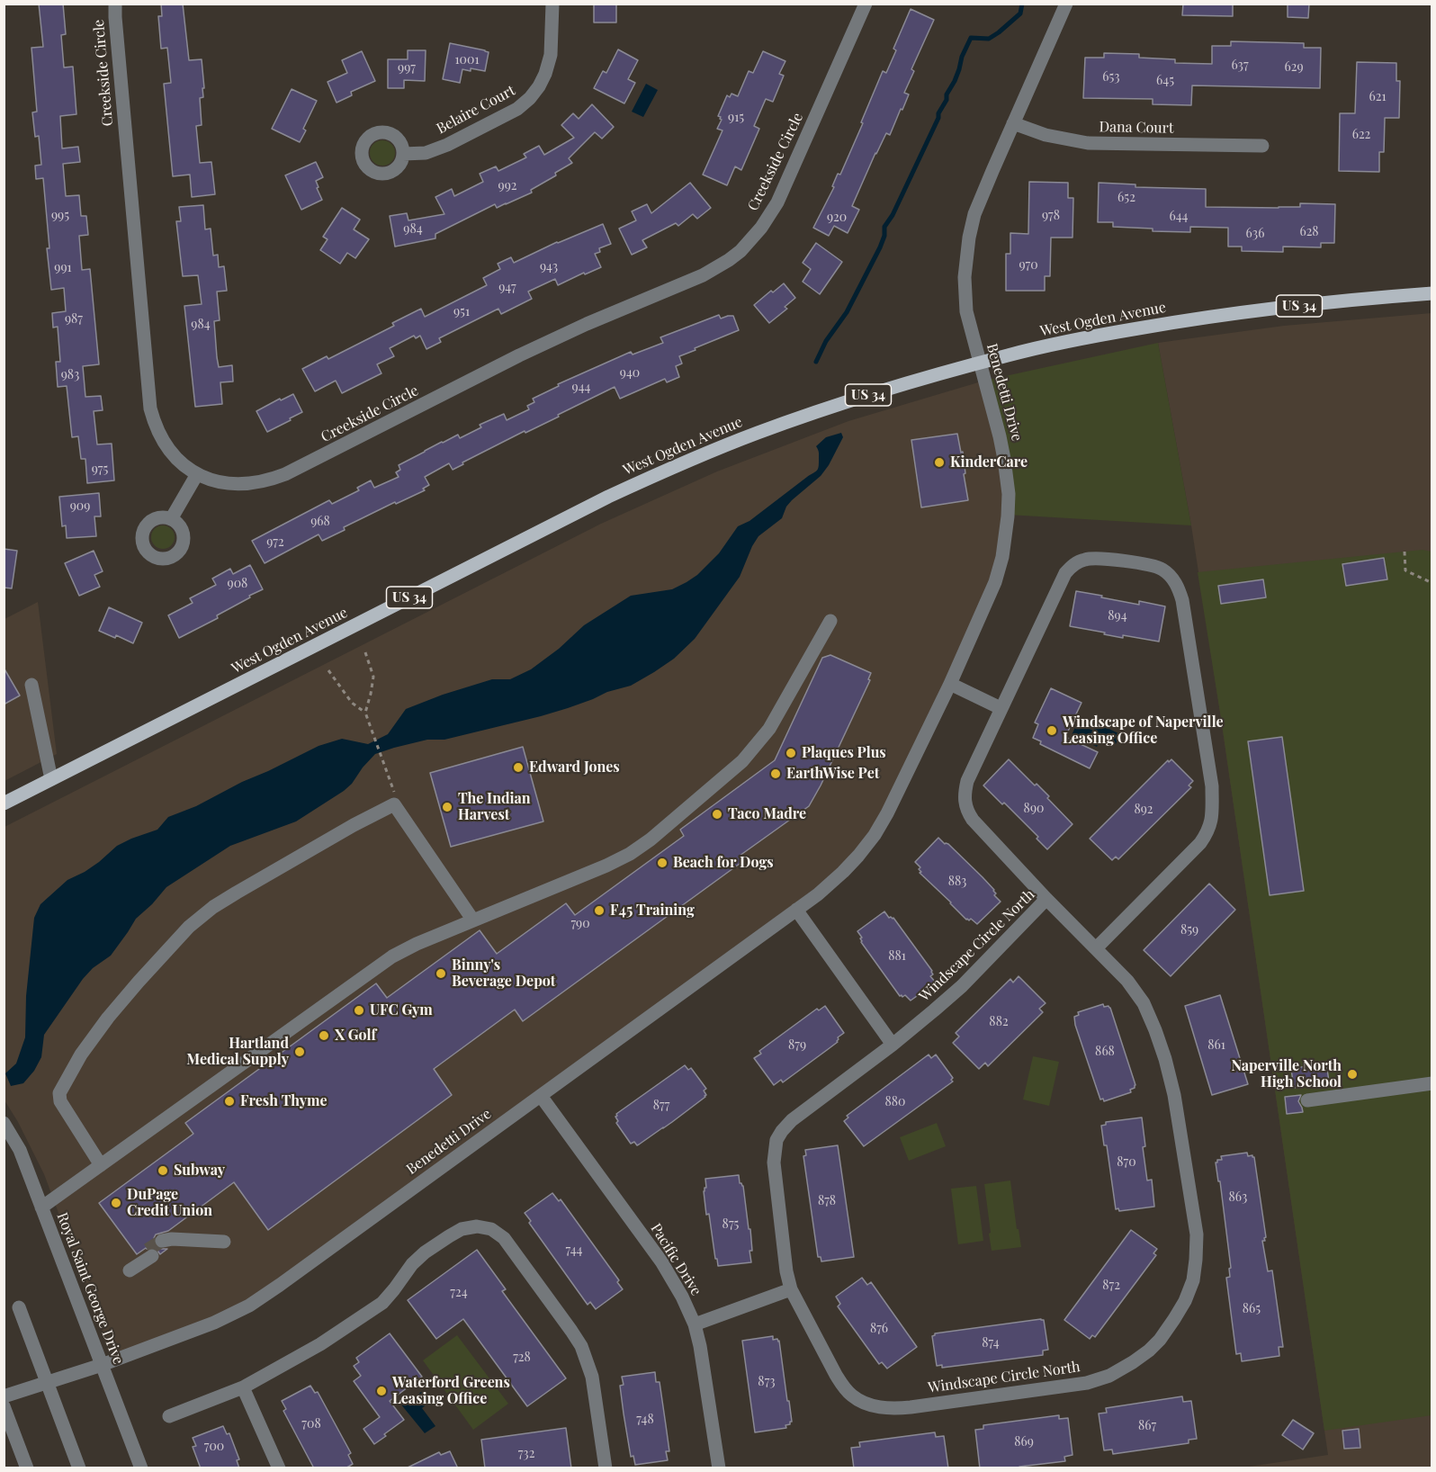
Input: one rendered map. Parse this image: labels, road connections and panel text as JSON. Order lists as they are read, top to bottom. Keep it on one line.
{"streets":{"main road":["US 34","West Ogden Avenue"],"street":["Creekside Circle","Belaire Court","Dana Court","Benedetti Drive","Windscape Circle North","Pacific Drive","Royal Saint George Drive"]},"crossings":[["Dana Court","Benedetti Drive"],["West Ogden Avenue","Benedetti Drive"],["Benedetti Drive","Pacific Drive"],["Benedetti Drive","Royal Saint George Drive"]],"places":["KinderCare","Windscape of Naperville Leasing Office","Plaques Plus","Edward Jones","EarthWise Pet","The Indian Harvest","Taco Madre","Beach for Dogs","F45 Training","Binny's Beverage Depot","UFC Gym","X Golf","Hartland Medical Supply","Naperville North High School","Fresh Thyme","Subway","DuPage Credit Union","Waterford Greens Leasing Office"],"house_numbers":["1001","637","629","997","653","645","621","915","622","992","652","995","978","644","920","984","628","636","970","943","991","947","951","987","984","940","983","944","975","909","968","972","908","894","890","892","883","790","859","881","882","879","861","868","880","877","870","863","878","875","744","872","724","865","876","874","728","873","748","708","867","869","700","732"]}
